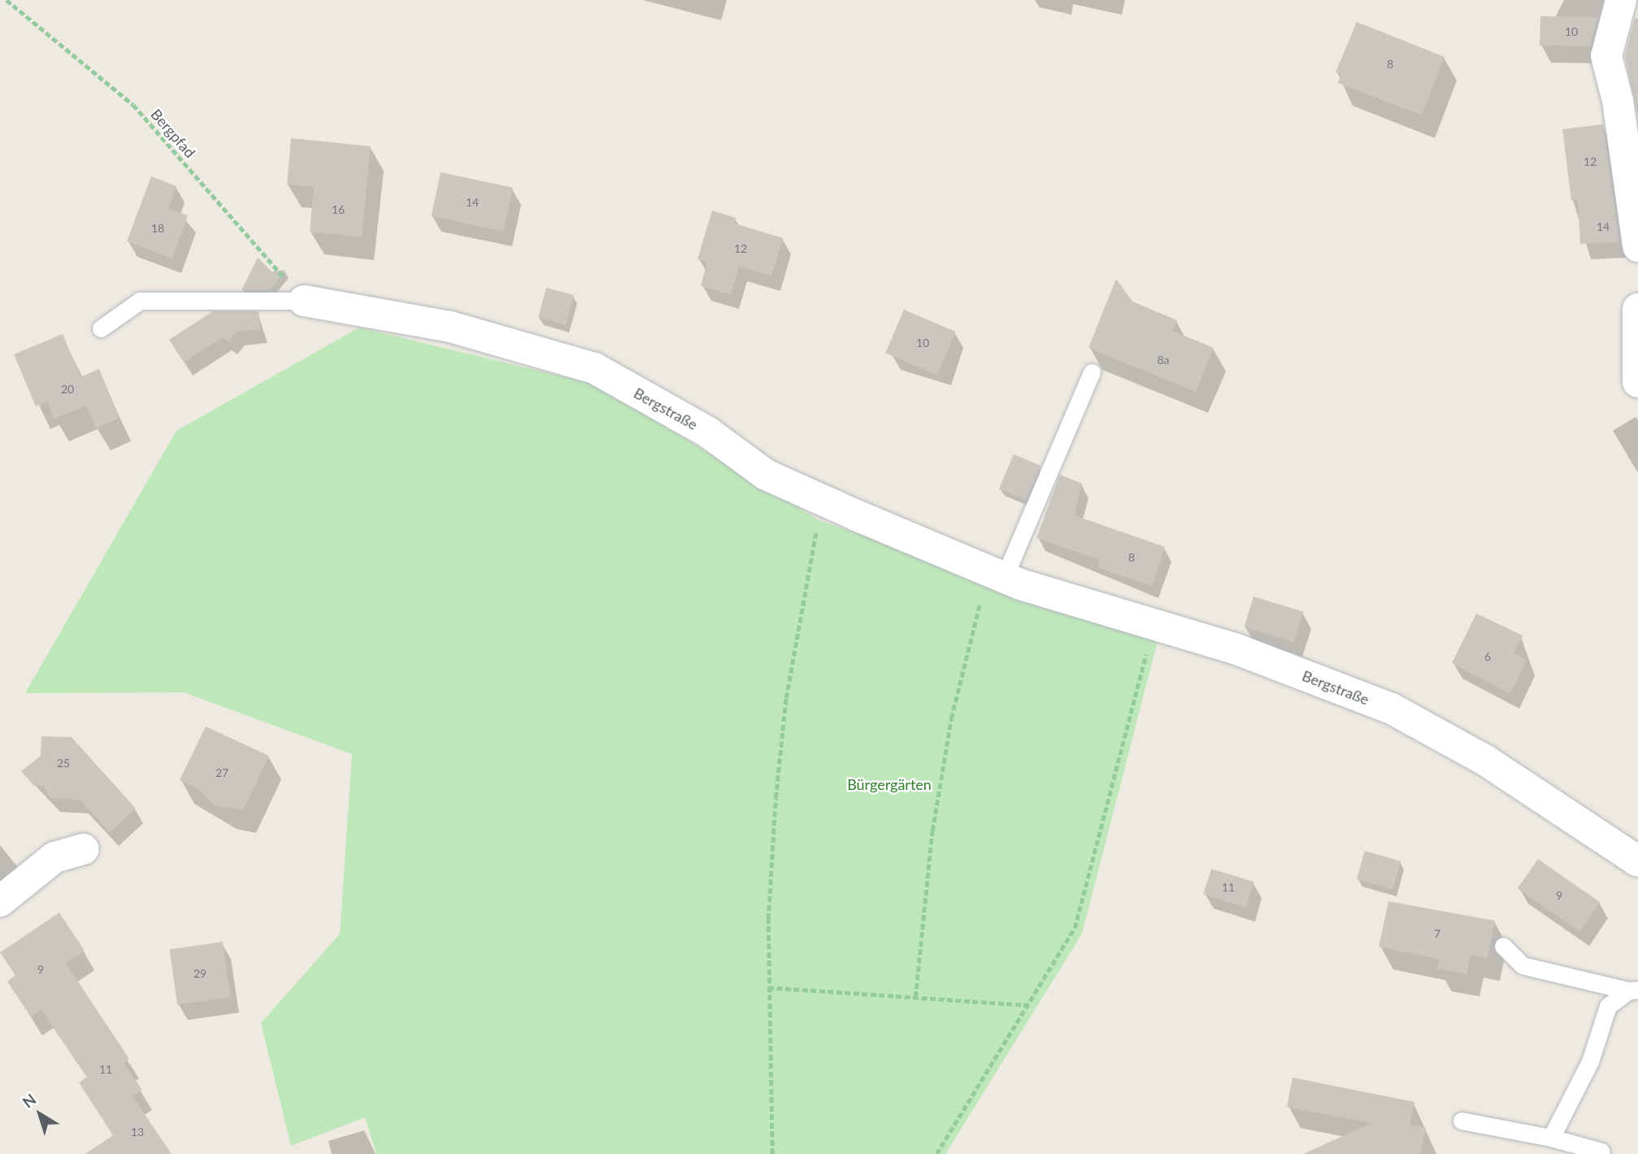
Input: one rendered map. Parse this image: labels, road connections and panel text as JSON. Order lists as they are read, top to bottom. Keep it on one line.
{"streets":{"street":["Bergstraße"],"path":["Bergpfad"]},"crossings":[["Bergpfad","Bergstraße"]],"parks":["Bürgergärten"],"house_numbers":["10","8","12","14","16","14","18","12","10","8a","20","8","6","25","27","11","9","7","9","29","11","13"],"north":"top left"}
